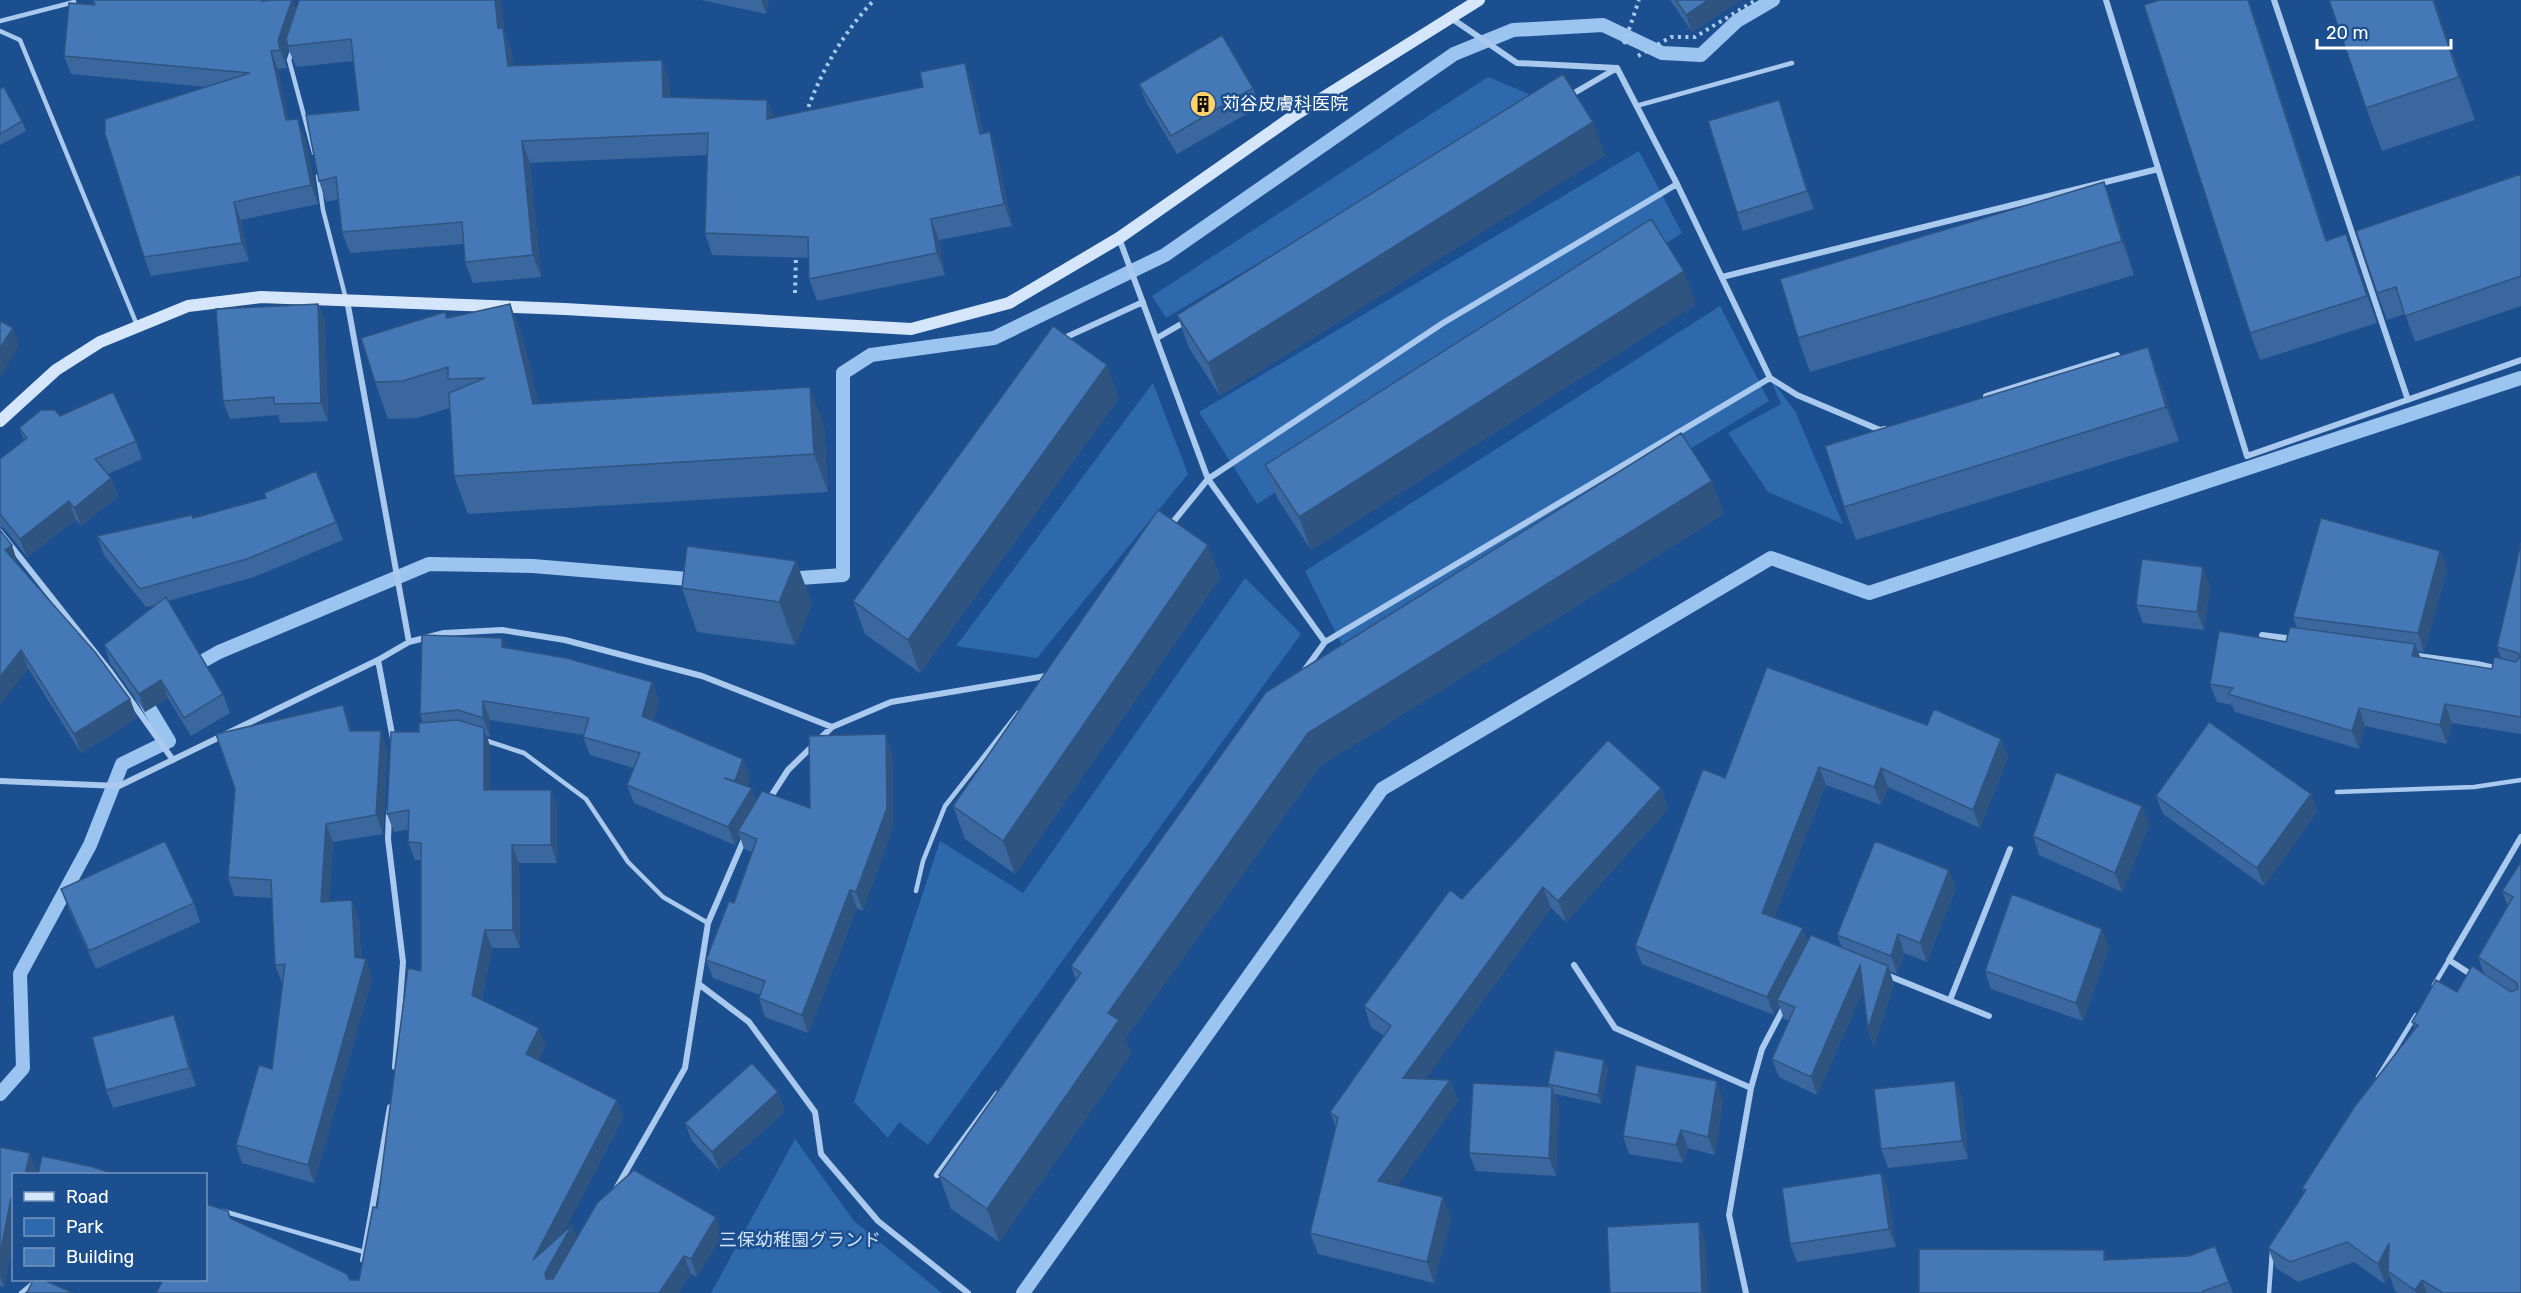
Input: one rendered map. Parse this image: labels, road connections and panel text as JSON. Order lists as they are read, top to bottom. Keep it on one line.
{"parks":["三保幼稚園グランド"],"places":{"building":["苅谷皮膚科医院"]},"legend":["Road","Park","Building"],"scale_bar":"20 m"}
